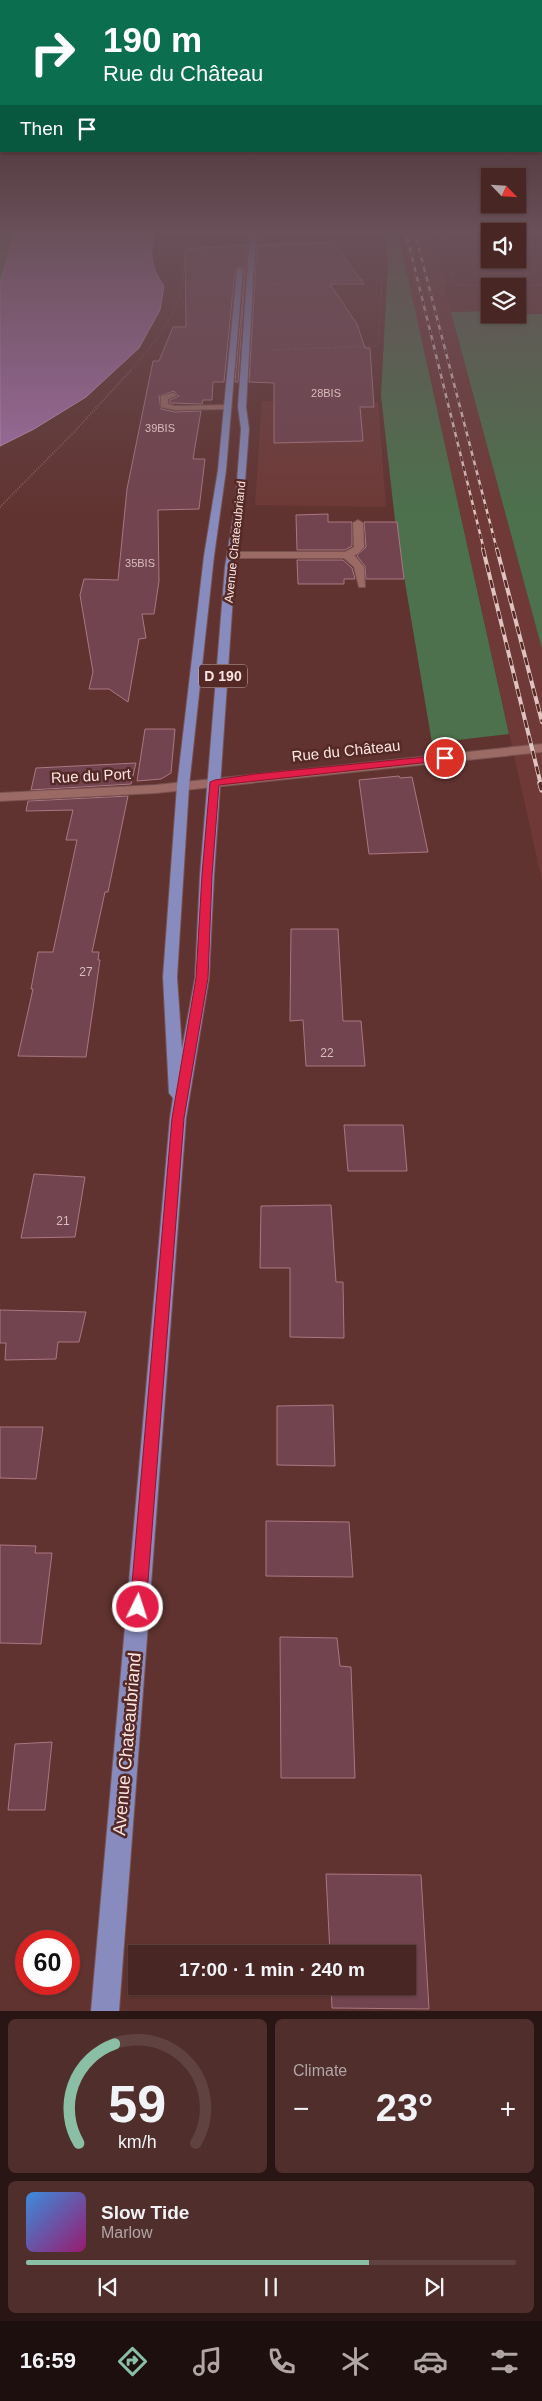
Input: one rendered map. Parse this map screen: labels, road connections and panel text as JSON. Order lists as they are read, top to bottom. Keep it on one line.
{"streets":{"main road":["Avenue Chateaubriand","D 190"],"street":["Rue du Château","Rue du Port"]},"crossings":[["Avenue Chateaubriand","Rue du Château"],["Avenue Chateaubriand","Rue du Port"],["Rue du Château","Rue du Port"]],"house_numbers":["28BIS","39BIS","35BIS","27","22","21"],"north":"bottom right","page":{"turn":["190 m","Rue du Château"],"then":"Then","limit":"60","trip":"17:00 · 1 min · 240 m","tile":"Climate","heat":["−","23°","+"],"song":["Slow Tide","Marlow"],"tabs":"16:59","gauge":["59","km/h"]}}
